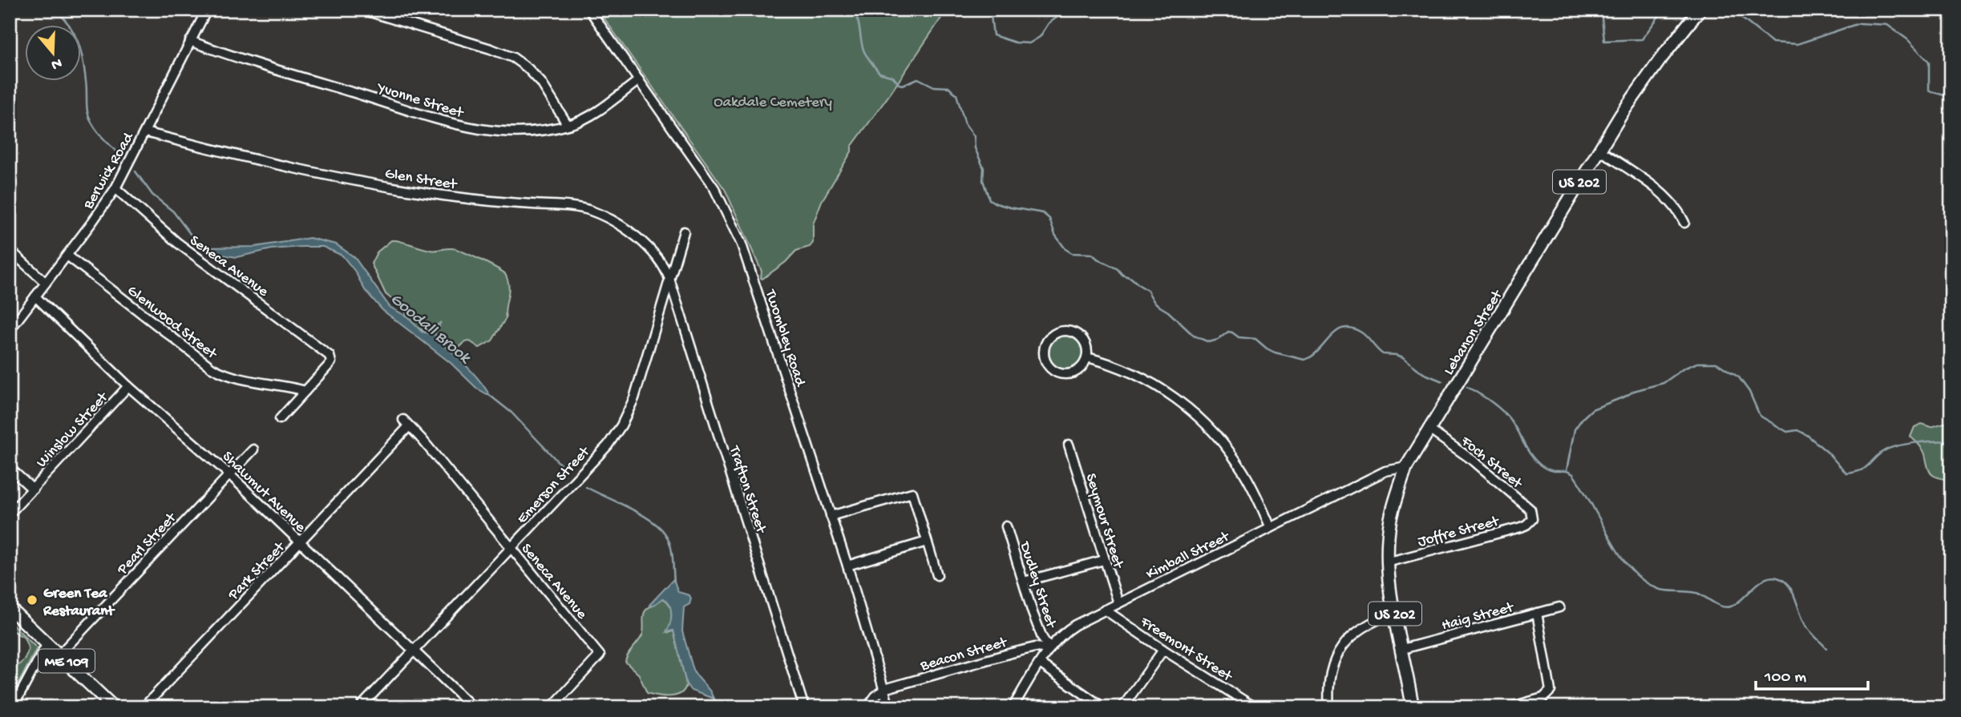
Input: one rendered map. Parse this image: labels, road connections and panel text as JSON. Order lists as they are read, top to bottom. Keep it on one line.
{"streets":{"highway":["US 202","Lebanon Street","ME 109"],"street":["Yvonne Street","Berwick Road","Glen Street","Seneca Avenue","Glenwood Street","Twombley Road","Winslow Street","Foch Street","Emerson Street","Trafton Street","Shawmut Avenue","Seymour Street","Joffre Street","Pearl Street","Kimball Street","Park Street","Dudley Street","Haig Street","Freemont Street","Beacon Street"]},"crossings":[["Yvonne Street","Berwick Road"],["Yvonne Street","Twombley Road"],["Berwick Road","Glen Street"],["Berwick Road","Seneca Avenue"],["Berwick Road","Glenwood Street"],["Berwick Road","Shawmut Avenue"],["Glen Street","Emerson Street"],["Glen Street","Trafton Street"],["Seneca Avenue","Glenwood Street"],["Seneca Avenue","Emerson Street"],["Seneca Avenue","Park Street"],["Lebanon Street","Foch Street"],["Lebanon Street","Joffre Street"],["Lebanon Street","Kimball Street"],["Lebanon Street","Haig Street"],["Twombley Road","Beacon Street"],["Winslow Street","Shawmut Avenue"],["Foch Street","Joffre Street"],["Emerson Street","Trafton Street"],["Emerson Street","Shawmut Avenue"],["Shawmut Avenue","Pearl Street"],["Shawmut Avenue","Park Street"],["Seymour Street","Kimball Street"],["Pearl Street","ME 109"],["Kimball Street","Dudley Street"],["Kimball Street","Freemont Street"],["Kimball Street","Beacon Street"],["Dudley Street","Beacon Street"]],"water":["Goodall Brook"],"parks":["Oakdale Cemetery"],"places":["Green Tea Restaurant"],"scale_bar":"100 m","north":"bottom"}
